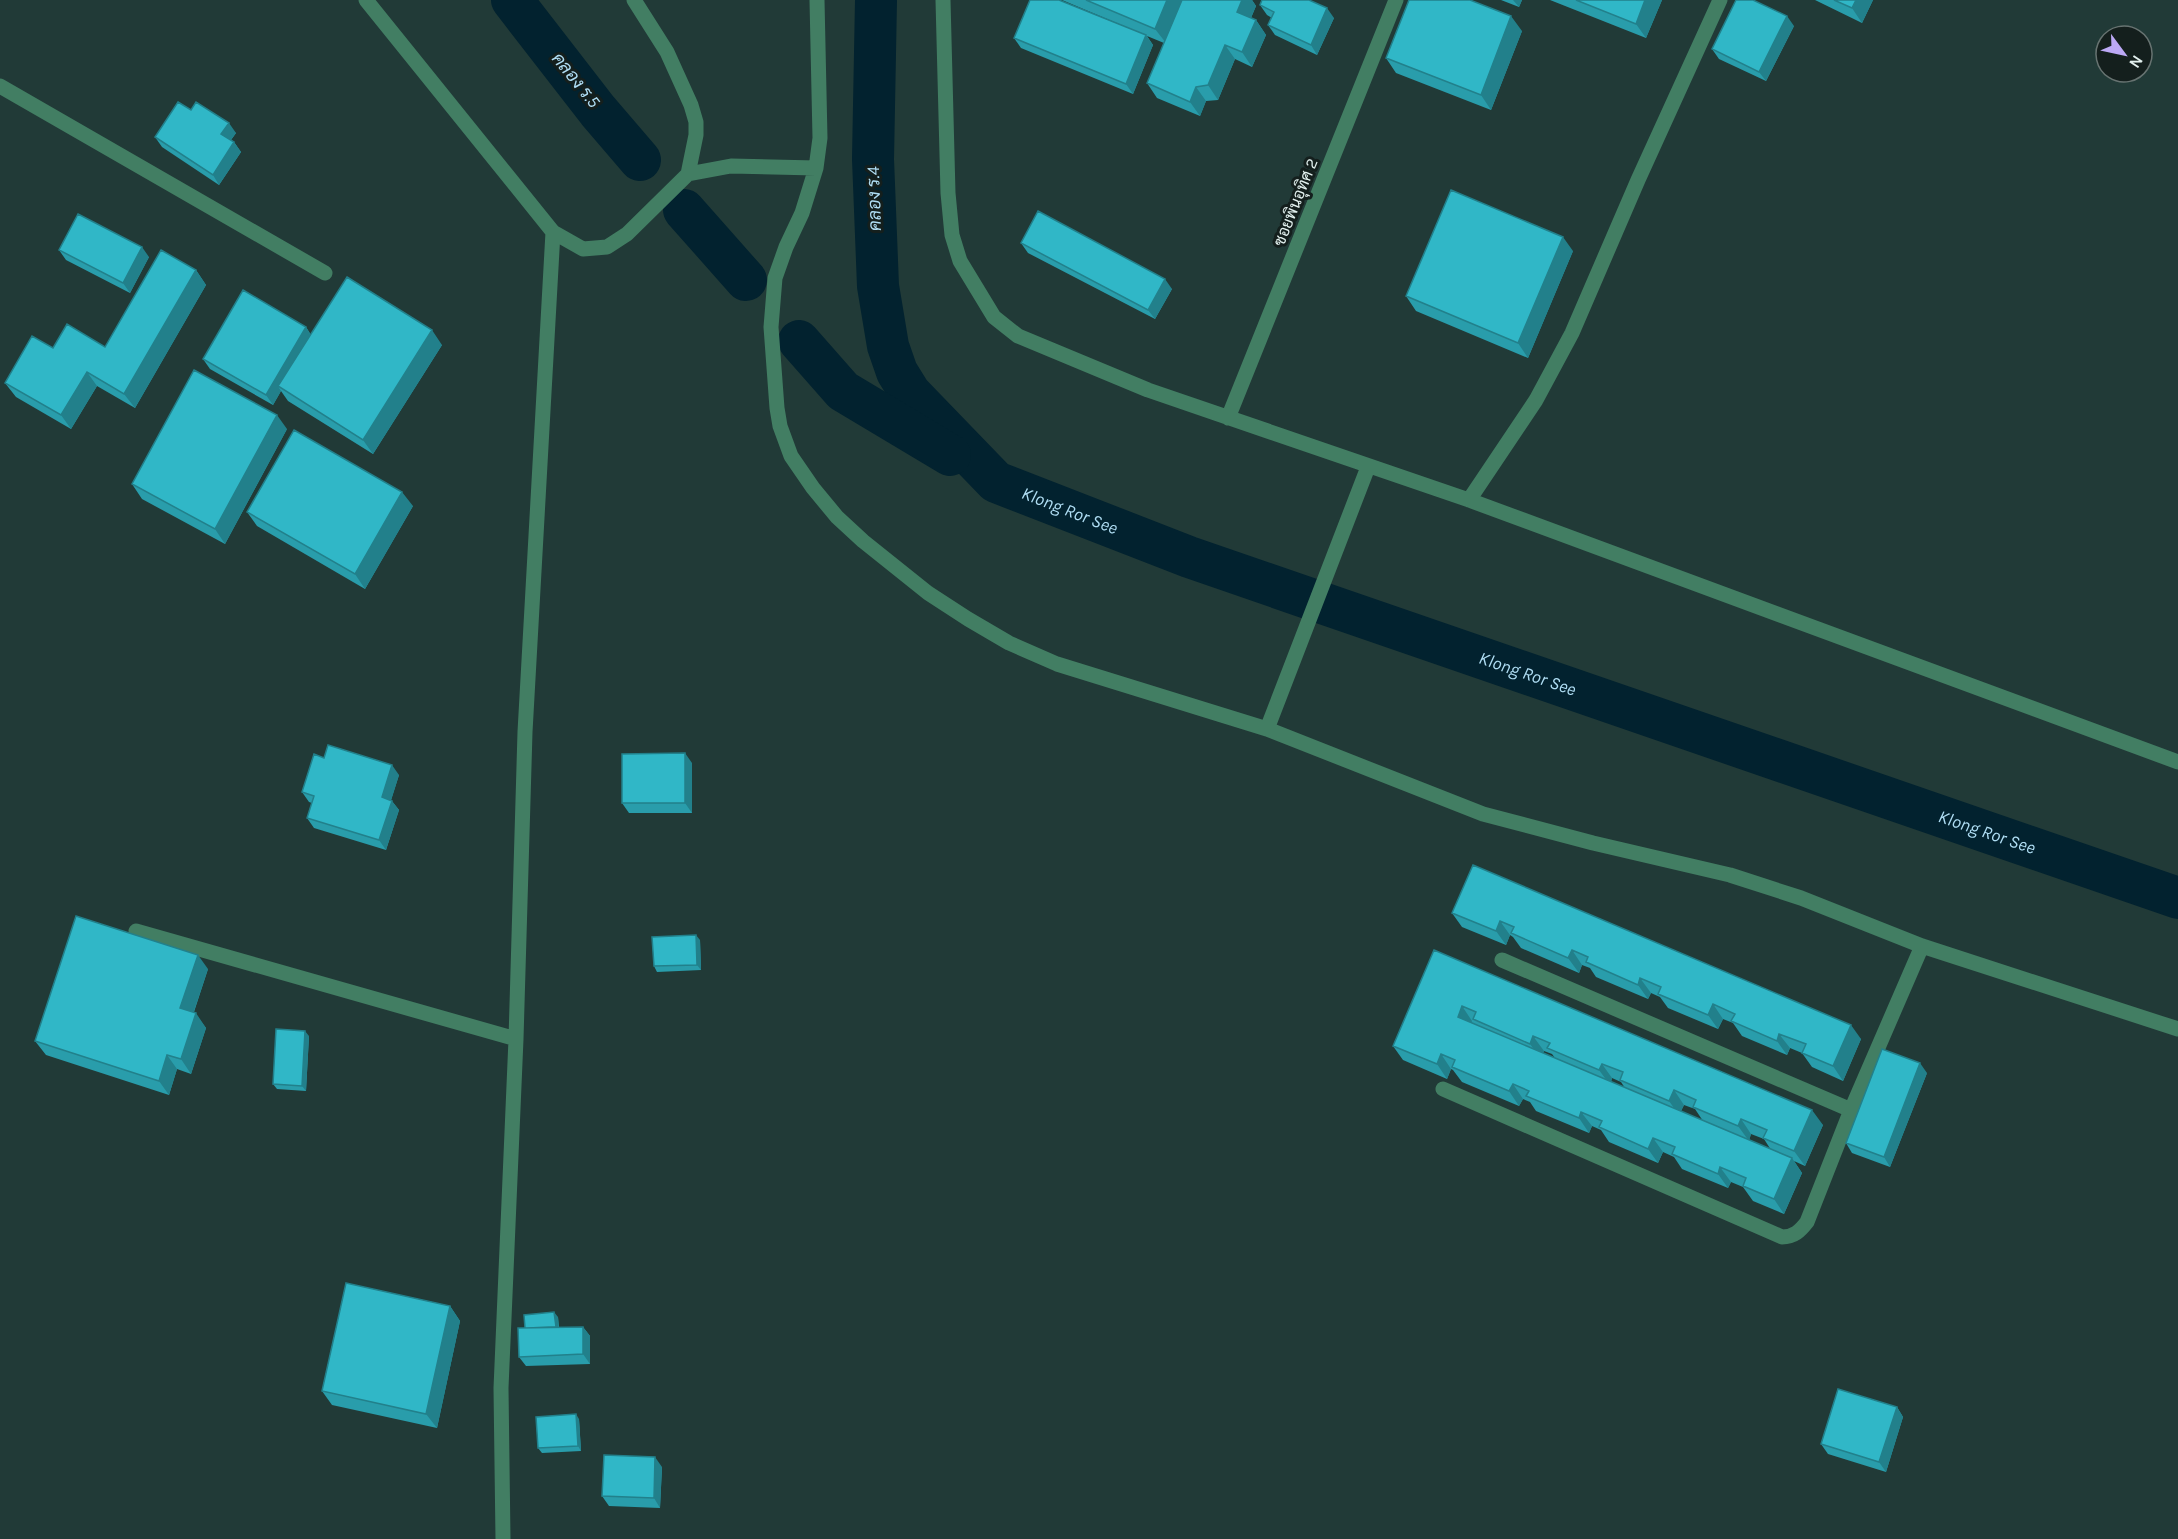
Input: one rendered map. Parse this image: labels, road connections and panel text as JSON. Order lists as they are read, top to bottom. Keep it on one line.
{"streets":{"street":["ซอยพินอุทิศ 2"]},"water":["คลอง ร.5","คลอง ร.4","Klong Ror See"],"north":"bottom right"}
